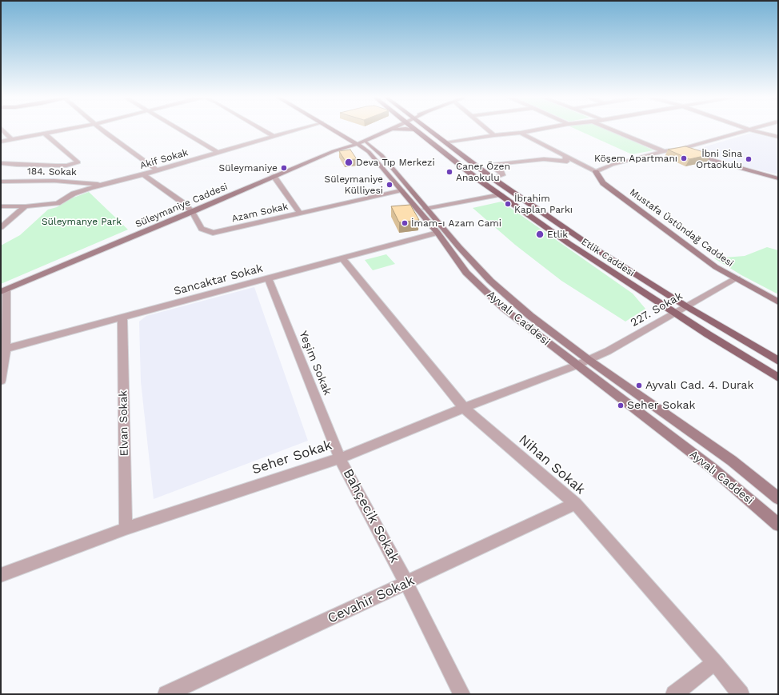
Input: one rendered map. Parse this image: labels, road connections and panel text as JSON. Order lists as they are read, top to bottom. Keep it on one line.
{"streets":{"main road":["Süleymaniye Caddesi","Mustafa Üstündağ Caddesi","Etlik Caddesi","Ayvalı Caddesi"],"street":["Akif Sokak","184. Sokak","Azam Sokak","Sancaktar Sokak","227. Sokak","Yeşim Sokak","Elvan Sokak","Seher Sokak","Nihan Sokak","Bahçecik Sokak","Cevahir Sokak"]},"crossings":[["Akif Sokak","184. Sokak"],["Akif Sokak","Azam Sokak"],["Süleymaniye Caddesi","Azam Sokak"],["Süleymaniye Caddesi","Etlik Caddesi"],["Süleymaniye Caddesi","Ayvalı Caddesi"],["Azam Sokak","Ayvalı Caddesi"],["Mustafa Üstündağ Caddesi","227. Sokak"],["Etlik Caddesi","227. Sokak"],["Sancaktar Sokak","Ayvalı Caddesi"],["Sancaktar Sokak","Yeşim Sokak"],["Sancaktar Sokak","Elvan Sokak"],["Sancaktar Sokak","Nihan Sokak"],["227. Sokak","Ayvalı Caddesi"],["227. Sokak","Seher Sokak"],["Ayvalı Caddesi","Seher Sokak"],["Yeşim Sokak","Seher Sokak"],["Yeşim Sokak","Bahçecik Sokak"],["Elvan Sokak","Seher Sokak"],["Seher Sokak","Nihan Sokak"],["Seher Sokak","Bahçecik Sokak"],["Nihan Sokak","Cevahir Sokak"],["Bahçecik Sokak","Cevahir Sokak"]],"parks":["Süleymanye Park"],"places":["Köşem Apartmanı","İbni Sina Ortaokulu","Deva Tıp Merkezi","Süleymaniye","Caner Özen Anaokulu","Süleymaniye Külliyesi","İbrahim Kaplan Parkı","İmam-ı Azam Cami","Etlik","Ayvalı Cad. 4. Durak","Seher Sokak"]}
